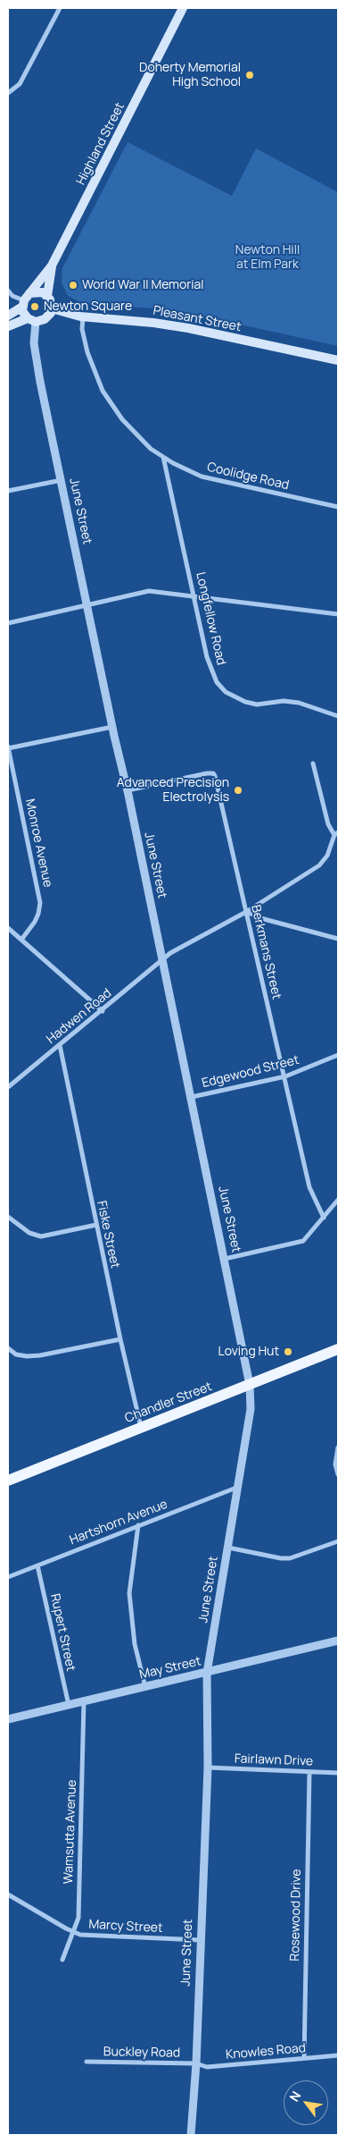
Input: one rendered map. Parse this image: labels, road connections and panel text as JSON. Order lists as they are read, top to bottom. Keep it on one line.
{"streets":{"main road":["Highland Street","Pleasant Street","Chandler Street"],"street":["Coolidge Road","June Street","Longfellow Road","Monroe Avenue","Berkmans Street","Hadwen Road","Edgewood Street","Fiske Street","Hartshorn Avenue","Rupert Street","May Street","Fairlawn Drive","Wamsutta Avenue","Rosewood Drive","Marcy Street","Knowles Road","Buckley Road"]},"crossings":[["Highland Street","Pleasant Street"],["Highland Street","June Street"],["Pleasant Street","Coolidge Road"],["Pleasant Street","June Street"],["Coolidge Road","Longfellow Road"],["June Street","Berkmans Street"],["June Street","Hadwen Road"],["June Street","Edgewood Street"],["June Street","Chandler Street"],["June Street","Hartshorn Avenue"],["June Street","May Street"],["June Street","Fairlawn Drive"],["June Street","Marcy Street"],["June Street","Knowles Road"],["June Street","Buckley Road"],["Berkmans Street","Hadwen Road"],["Berkmans Street","Edgewood Street"],["Hadwen Road","Fiske Street"],["Fiske Street","Chandler Street"],["Hartshorn Avenue","Rupert Street"],["Rupert Street","May Street"],["May Street","Wamsutta Avenue"],["Fairlawn Drive","Rosewood Drive"],["Wamsutta Avenue","Marcy Street"],["Rosewood Drive","Knowles Road"],["Knowles Road","Buckley Road"]],"parks":["Newton Hill at Elm Park"],"places":["Doherty Memorial High School","World War II Memorial","Newton Square","Advanced Precision Electrolysis","Loving Hut"],"north":"top left"}
